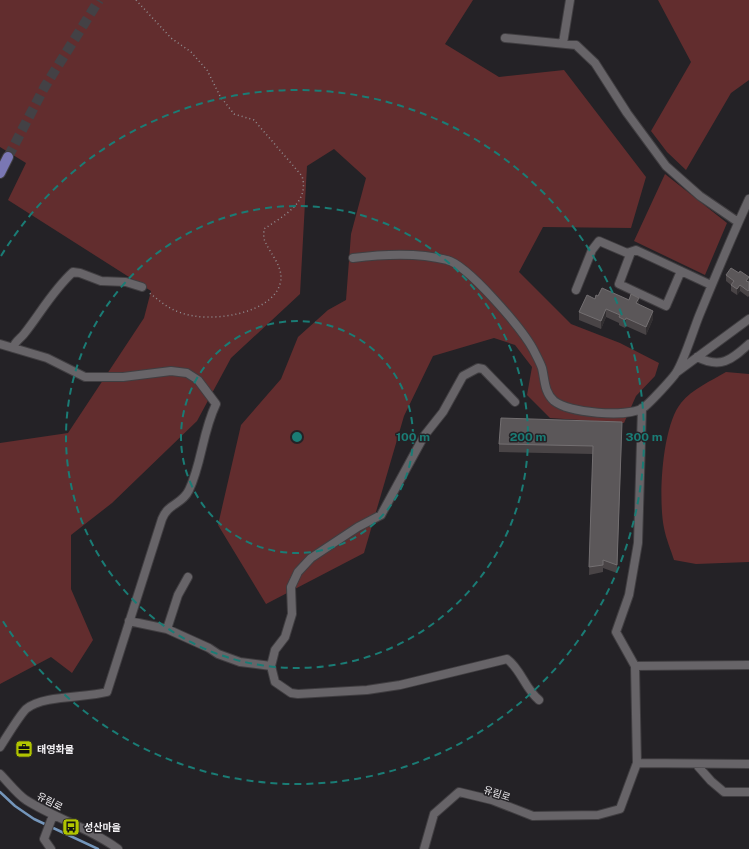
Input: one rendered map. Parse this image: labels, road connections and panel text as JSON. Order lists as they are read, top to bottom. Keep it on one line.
{"streets":{"street":["유림로"]},"places":{"office":["태영화물"],"bus stop":["성산마을"]},"rings":["100 m","200 m","300 m"]}
